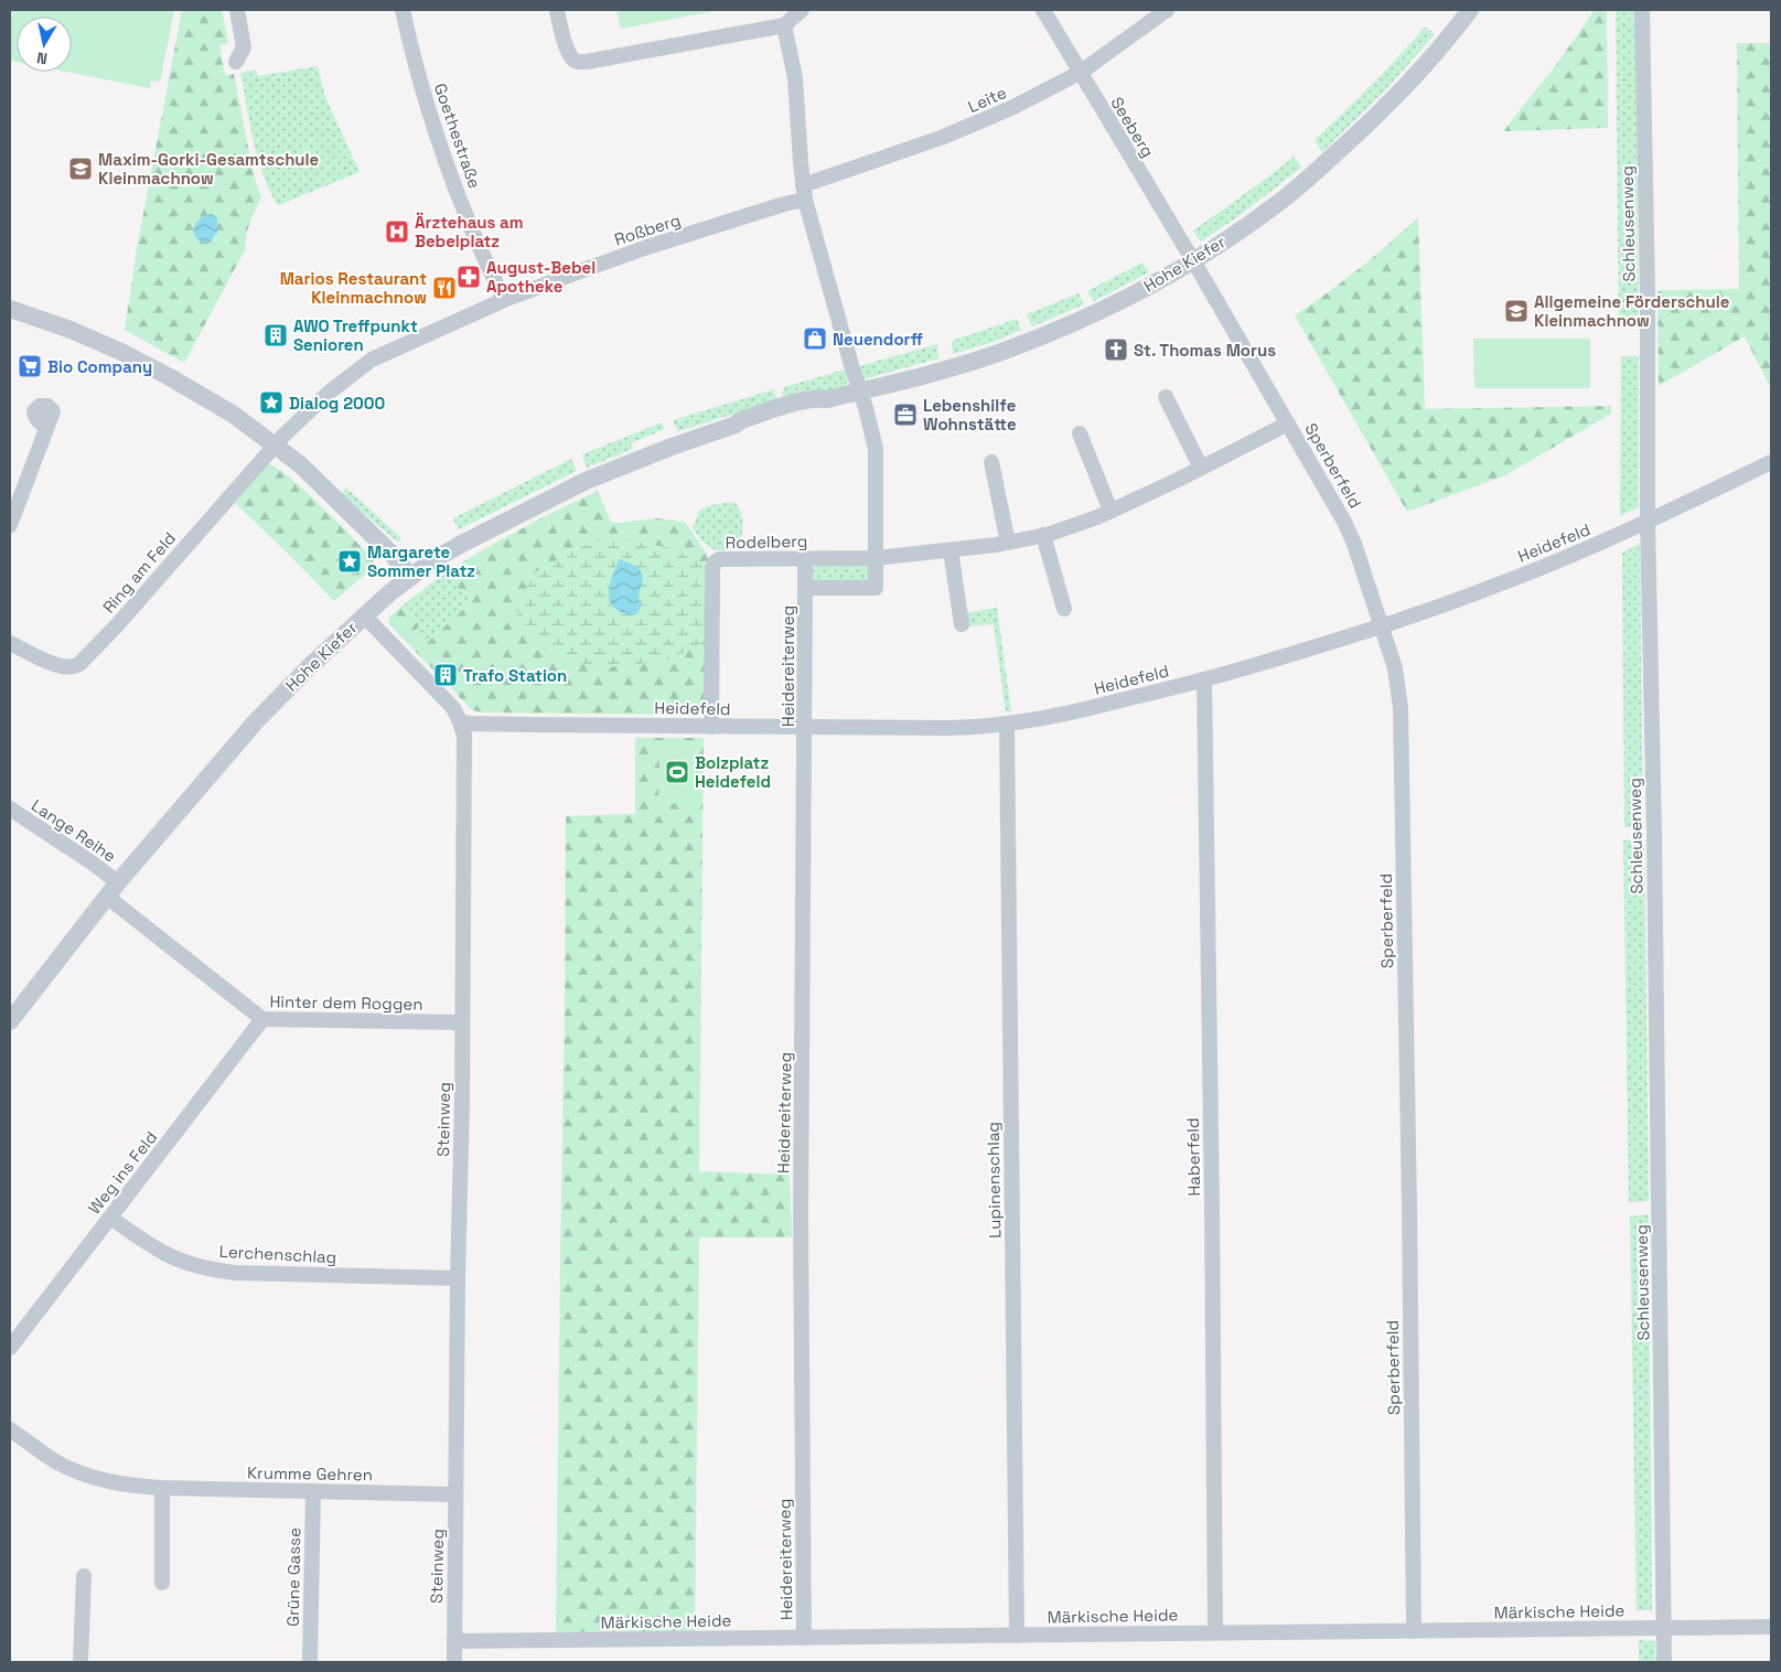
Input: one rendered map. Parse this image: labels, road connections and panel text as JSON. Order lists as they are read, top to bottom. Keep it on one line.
{"streets":{"street":["Leite","Seeberg","Goethestraße","Schleusenweg","Roßberg","Hohe Kiefer","Sperberfeld","Rodelberg","Heidefeld","Ring am Feld","Heidereiterweg","Lange Reihe","Hinter dem Roggen","Steinweg","Haberfeld","Weg ins Feld","Lupinenschlag","Lerchenschlag","Krumme Gehren","Grüne Gasse","Märkische Heide"]},"crossings":[["Leite","Seeberg"],["Leite","Roßberg"],["Leite","Heidereiterweg"],["Seeberg","Hohe Kiefer"],["Seeberg","Sperberfeld"],["Goethestraße","Roßberg"],["Schleusenweg","Heidefeld"],["Schleusenweg","Märkische Heide"],["Roßberg","Ring am Feld"],["Roßberg","Heidereiterweg"],["Hohe Kiefer","Sperberfeld"],["Hohe Kiefer","Heidereiterweg"],["Hohe Kiefer","Lange Reihe"],["Hohe Kiefer","Hinter dem Roggen"],["Hohe Kiefer","Steinweg"],["Sperberfeld","Rodelberg"],["Sperberfeld","Heidefeld"],["Sperberfeld","Märkische Heide"],["Rodelberg","Heidefeld"],["Rodelberg","Heidereiterweg"],["Heidefeld","Heidereiterweg"],["Heidefeld","Steinweg"],["Heidefeld","Haberfeld"],["Heidefeld","Lupinenschlag"],["Heidereiterweg","Märkische Heide"],["Hinter dem Roggen","Steinweg"],["Hinter dem Roggen","Weg ins Feld"],["Steinweg","Lerchenschlag"],["Steinweg","Krumme Gehren"],["Steinweg","Märkische Heide"],["Haberfeld","Märkische Heide"],["Weg ins Feld","Lerchenschlag"],["Lupinenschlag","Märkische Heide"],["Krumme Gehren","Grüne Gasse"]],"places":{"school or university":["Maxim-Gorki-Gesamtschule Kleinmachnow","Allgemeine Förderschule Kleinmachnow"],"hospital":["Ärztehaus am Bebelplatz"],"pharmacy":["August-Bebel Apotheke"],"restaurant":["Marios Restaurant Kleinmachnow"],"building":["AWO Treffpunkt Senioren","Trafo Station"],"shop":["Neuendorff"],"church":["St. Thomas Morus"],"supermarket":["Bio Company"],"place":["Dialog 2000","Margarete Sommer Platz"],"office":["Lebenshilfe Wohnstätte"],"sports":["Bolzplatz Heidefeld"]},"north":"bottom"}
